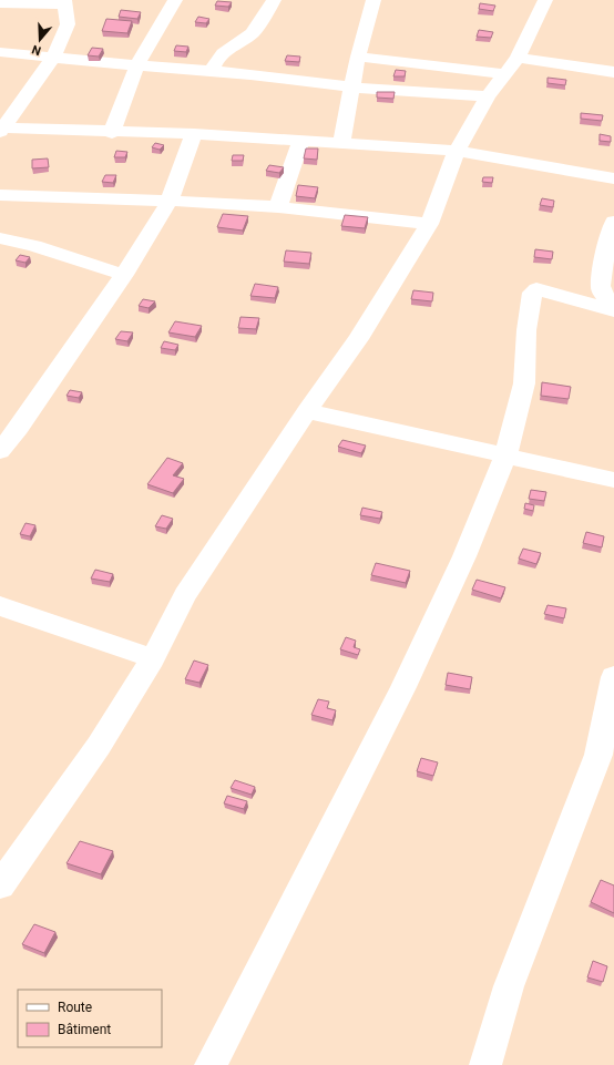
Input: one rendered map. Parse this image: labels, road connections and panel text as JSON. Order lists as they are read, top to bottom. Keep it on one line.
{"legend":["Route","Bâtiment"],"north":"bottom"}
